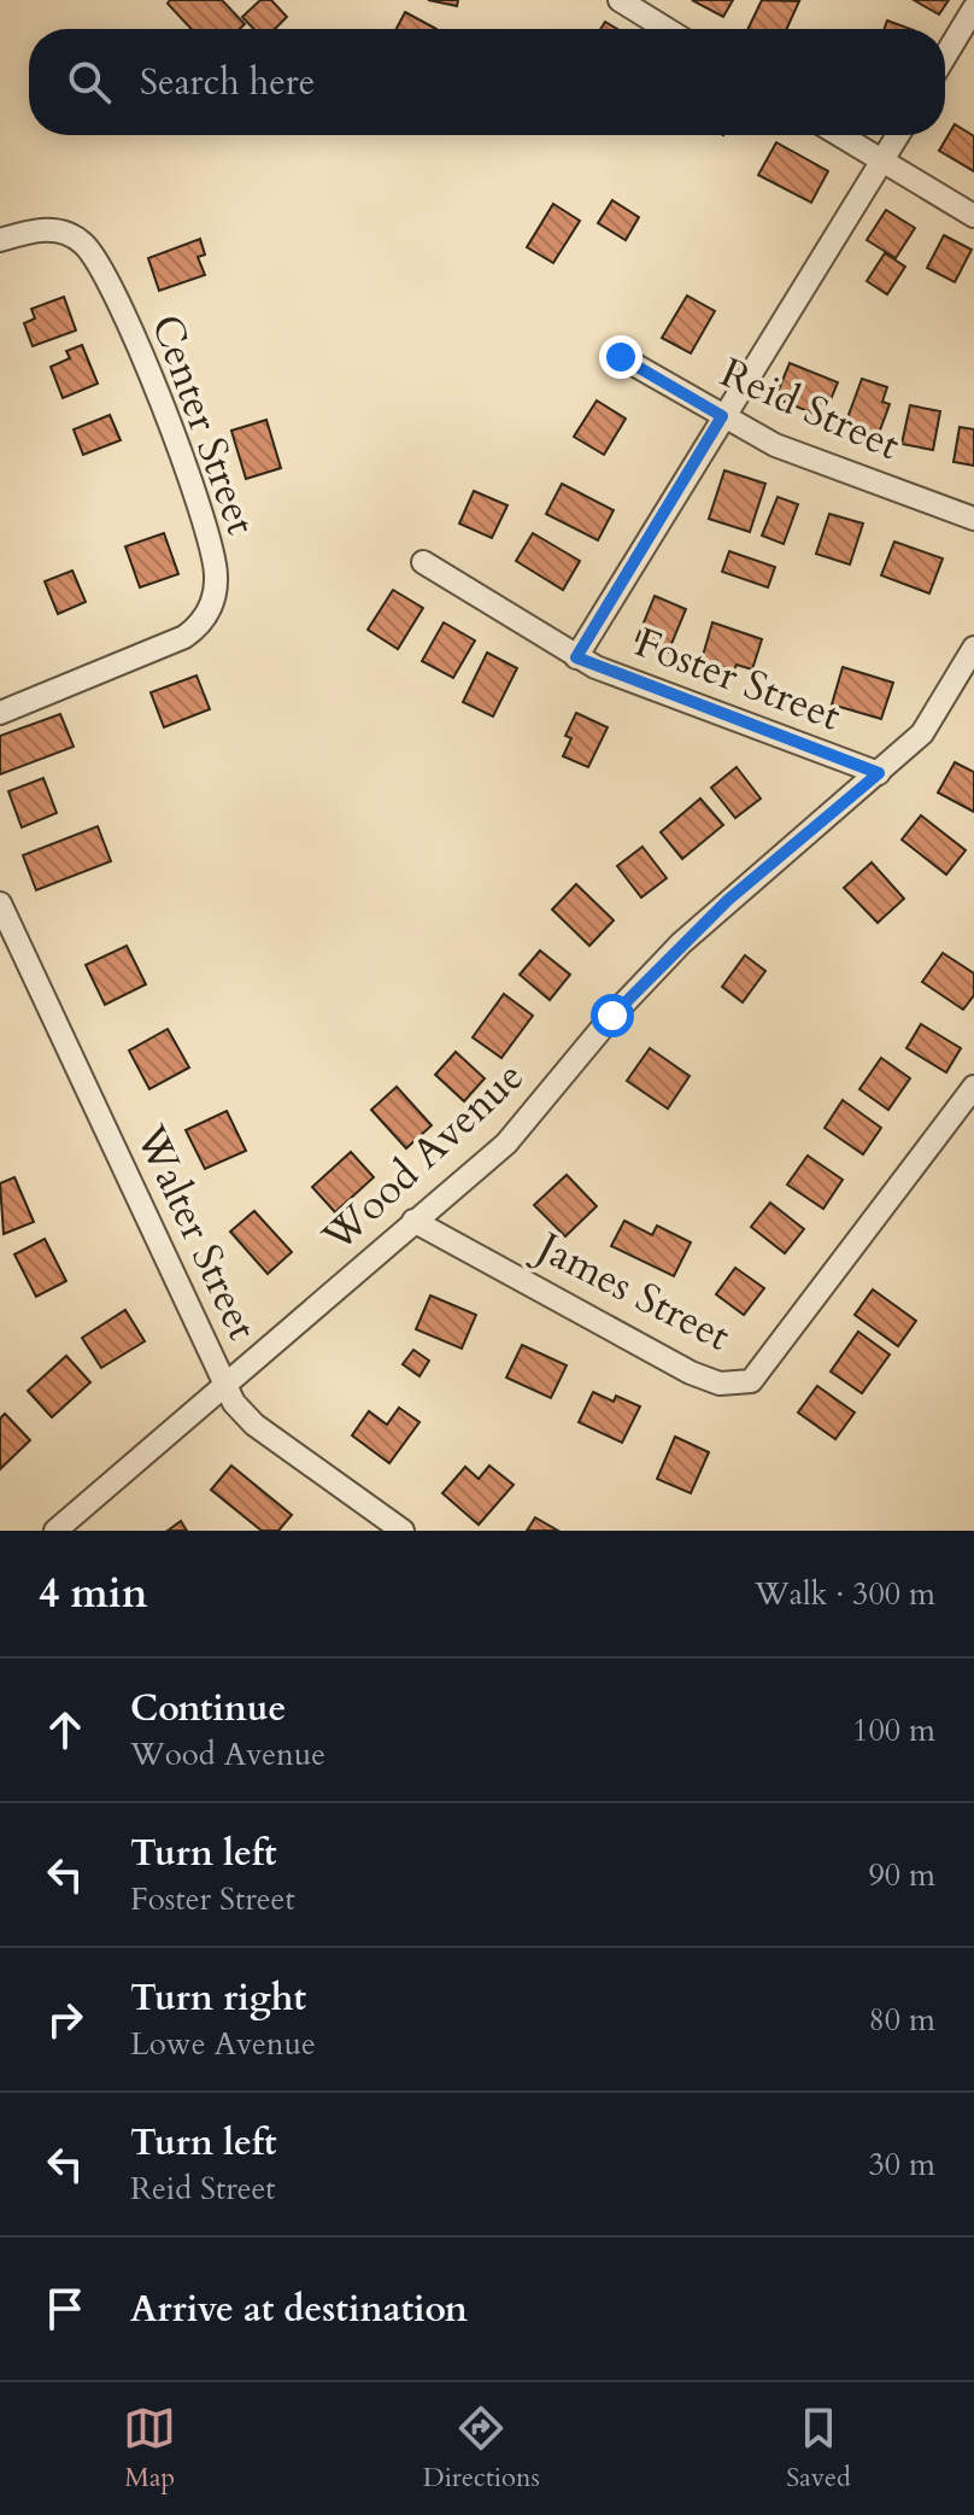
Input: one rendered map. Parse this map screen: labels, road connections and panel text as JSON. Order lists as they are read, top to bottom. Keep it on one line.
{"streets":{"street":["Reid Street","Center Street","Foster Street","Wood Avenue","Walter Street","James Street"]},"crossings":[["Foster Street","Wood Avenue"],["Wood Avenue","Walter Street"],["Wood Avenue","James Street"]],"page":{"search":"Search here","heading":["4 min","Walk · 300 m"],"list":[["Continue","Wood Avenue","100 m"],["Turn left","Foster Street","90 m"],["Turn right","Lowe Avenue","80 m"],["Turn left","Reid Street","30 m"],"Arrive at destination"],"nav":["Map","Directions","Saved"]}}
